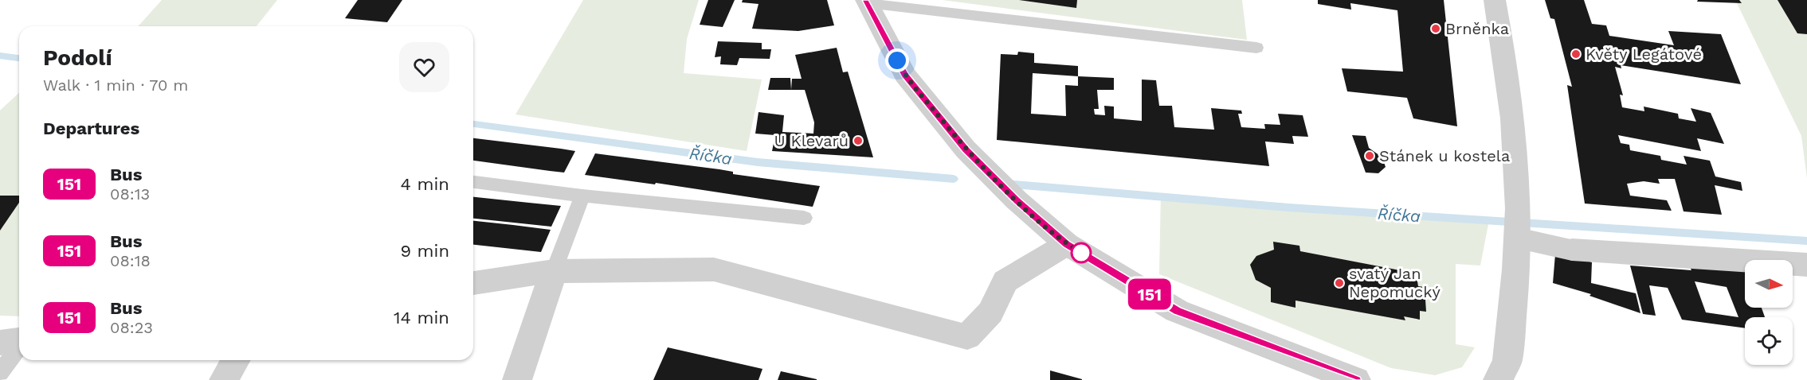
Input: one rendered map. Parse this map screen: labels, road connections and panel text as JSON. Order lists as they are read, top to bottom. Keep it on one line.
{"water":["Říčka"],"places":["Brněnka","Květy Legátové","U Klevarů","Stánek u kostela","svatý Jan Nepomucký"],"lines":["bus line 151"],"north":"right","page":{"on_map":"151","heading":[["Podolí","Walk · 1 min · 70 m"],"Departures"],"list":[{"mark":"151","name":"Bus","note":"08:13","value":"4 min"},{"mark":"151","name":"Bus","note":"08:18","value":"9 min"},{"mark":"151","name":"Bus","note":"08:23","value":"14 min"}]}}
